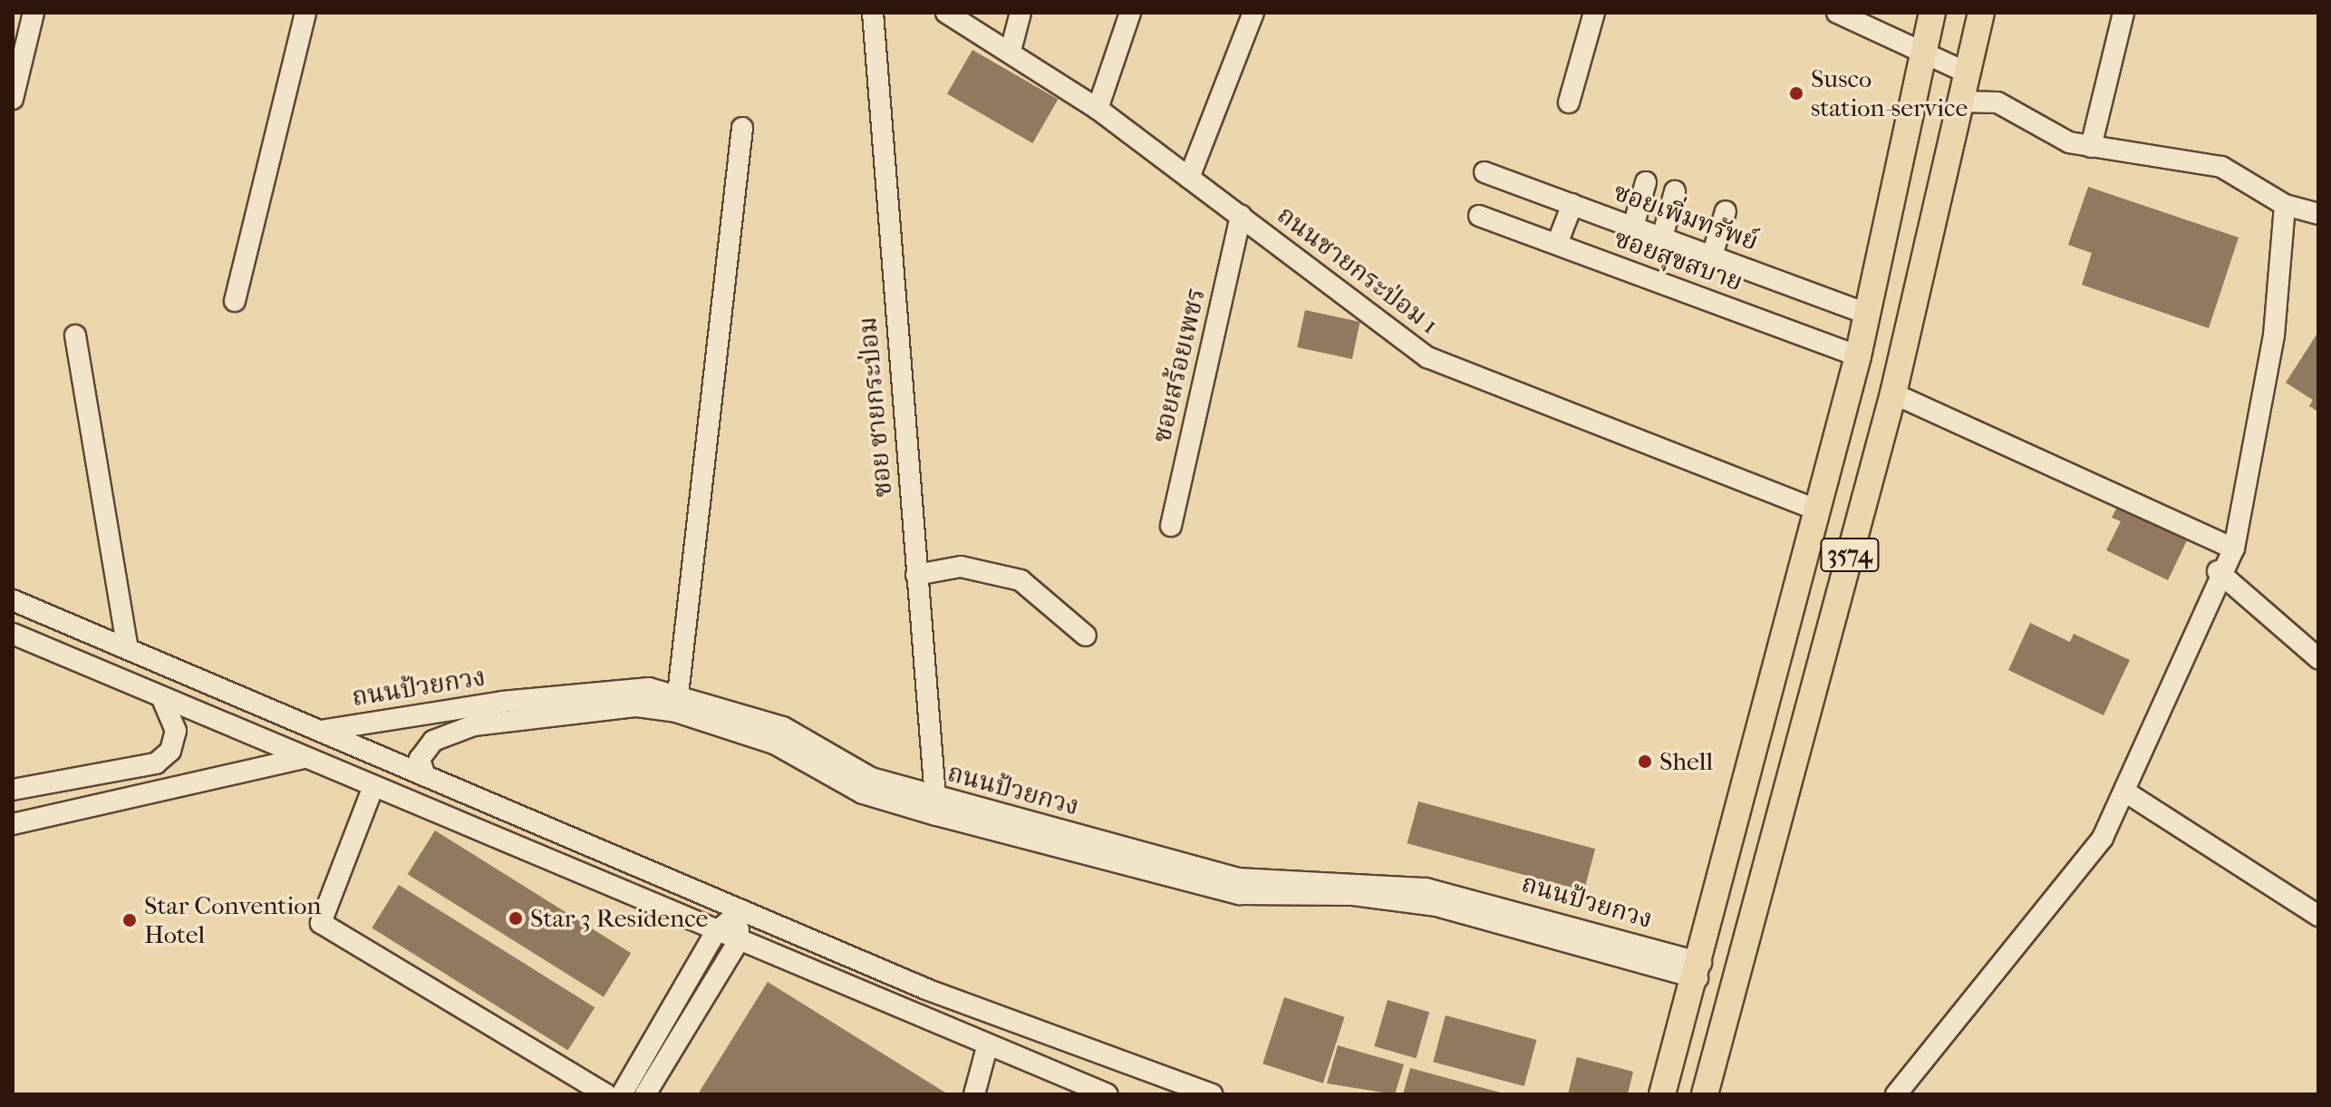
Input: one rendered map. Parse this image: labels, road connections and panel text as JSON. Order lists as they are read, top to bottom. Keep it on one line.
{"streets":{"main road":["3574"],"street":["ซอยเพิ่มทรัพย์","ซอยสุขสบาย","ถนนชายกระป่อม 1","ซอยสร้อยเพชร","ซอย ชายกระป่อม","ถนนป้วยกวง"]},"crossings":[["ซอยเพิ่มทรัพย์","3574"],["ซอยสุขสบาย","3574"],["ถนนชายกระป่อม 1","ซอยสร้อยเพชร"],["ถนนชายกระป่อม 1","3574"],["ซอย ชายกระป่อม","ถนนป้วยกวง"],["3574","ถนนป้วยกวง"]],"places":["Susco station-service","Shell","Star 3 Residence","Star Convention Hotel"]}
